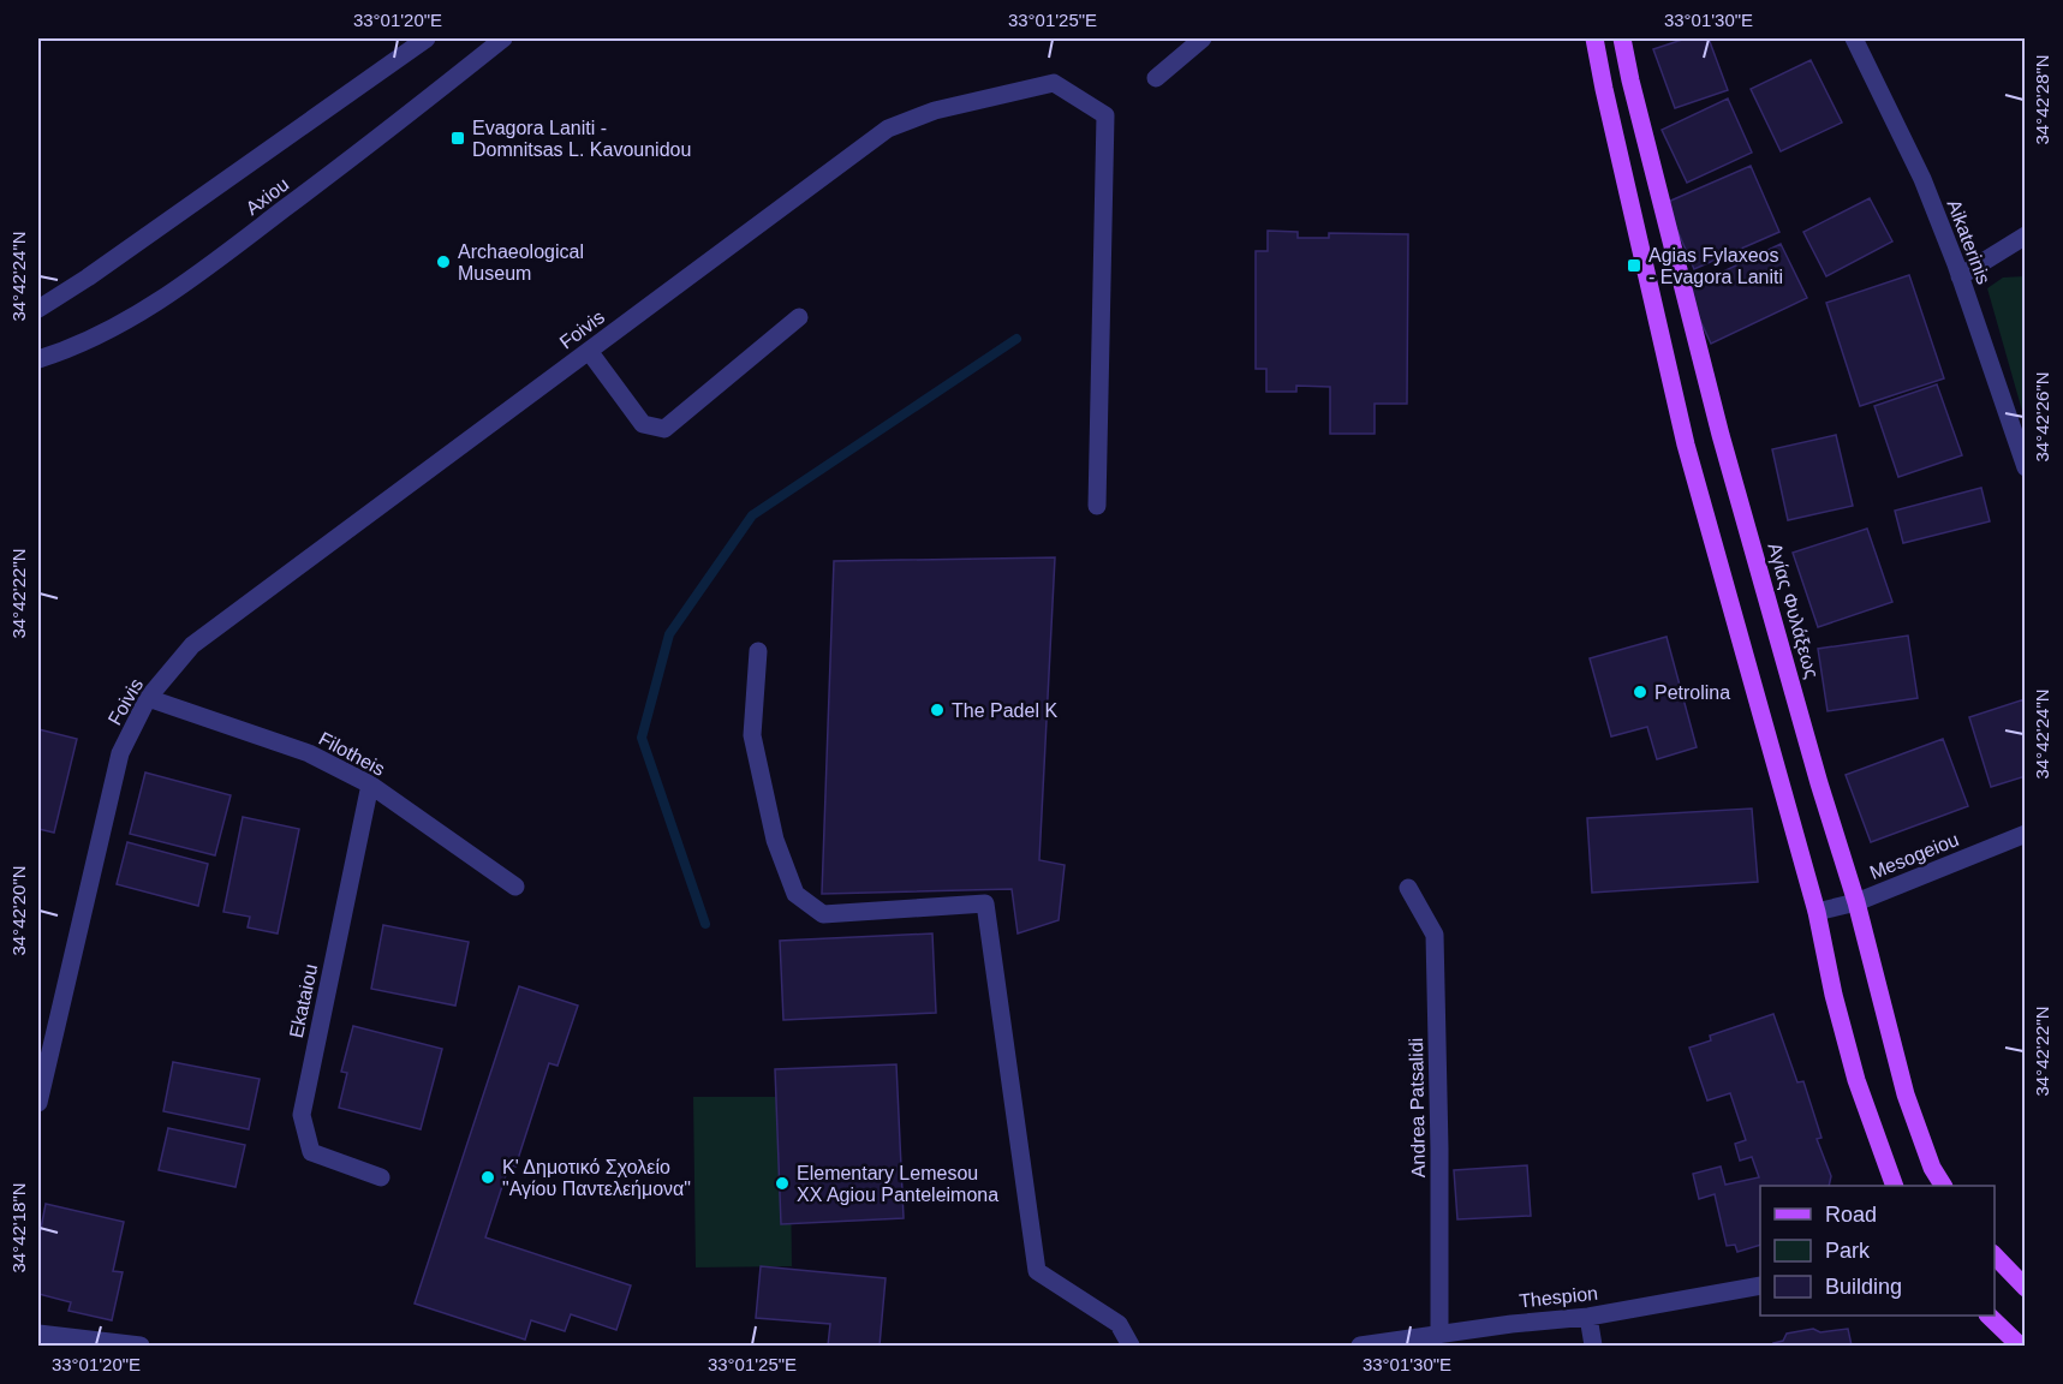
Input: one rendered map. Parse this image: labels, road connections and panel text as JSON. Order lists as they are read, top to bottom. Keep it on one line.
{"streets":{"main road":["Αγίας Φυλάξεως"],"street":["Axiou","Aikaterinis","Foivis","Filotheis","Mesogeiou","Ekataiou","Andrea Patsalidi","Thespion"]},"crossings":[["Foivis","Filotheis"],["Αγίας Φυλάξεως","Mesogeiou"],["Filotheis","Ekataiou"],["Andrea Patsalidi","Thespion"]],"places":{"transit":["Evagora Laniti - Domnitsas L. Kavounidou","Agias Fylaxeos - Evagora Laniti"],"other":["Archaeological Museum","Petrolina","The Padel K","Κ' Δημοτικό Σχολείο \"Αγίου Παντελεήμονα\"","Elementary Lemesou XX Agiou Panteleimona"]},"legend":["Road","Park","Building"],"coordinates":["33°01'20\"E","33°01'25\"E","33°01'30\"E","34°42'28\"N","34°42'24\"N","34°42'26\"N","34°42'22\"N","34°42'20\"N","34°42'18\"N"]}
